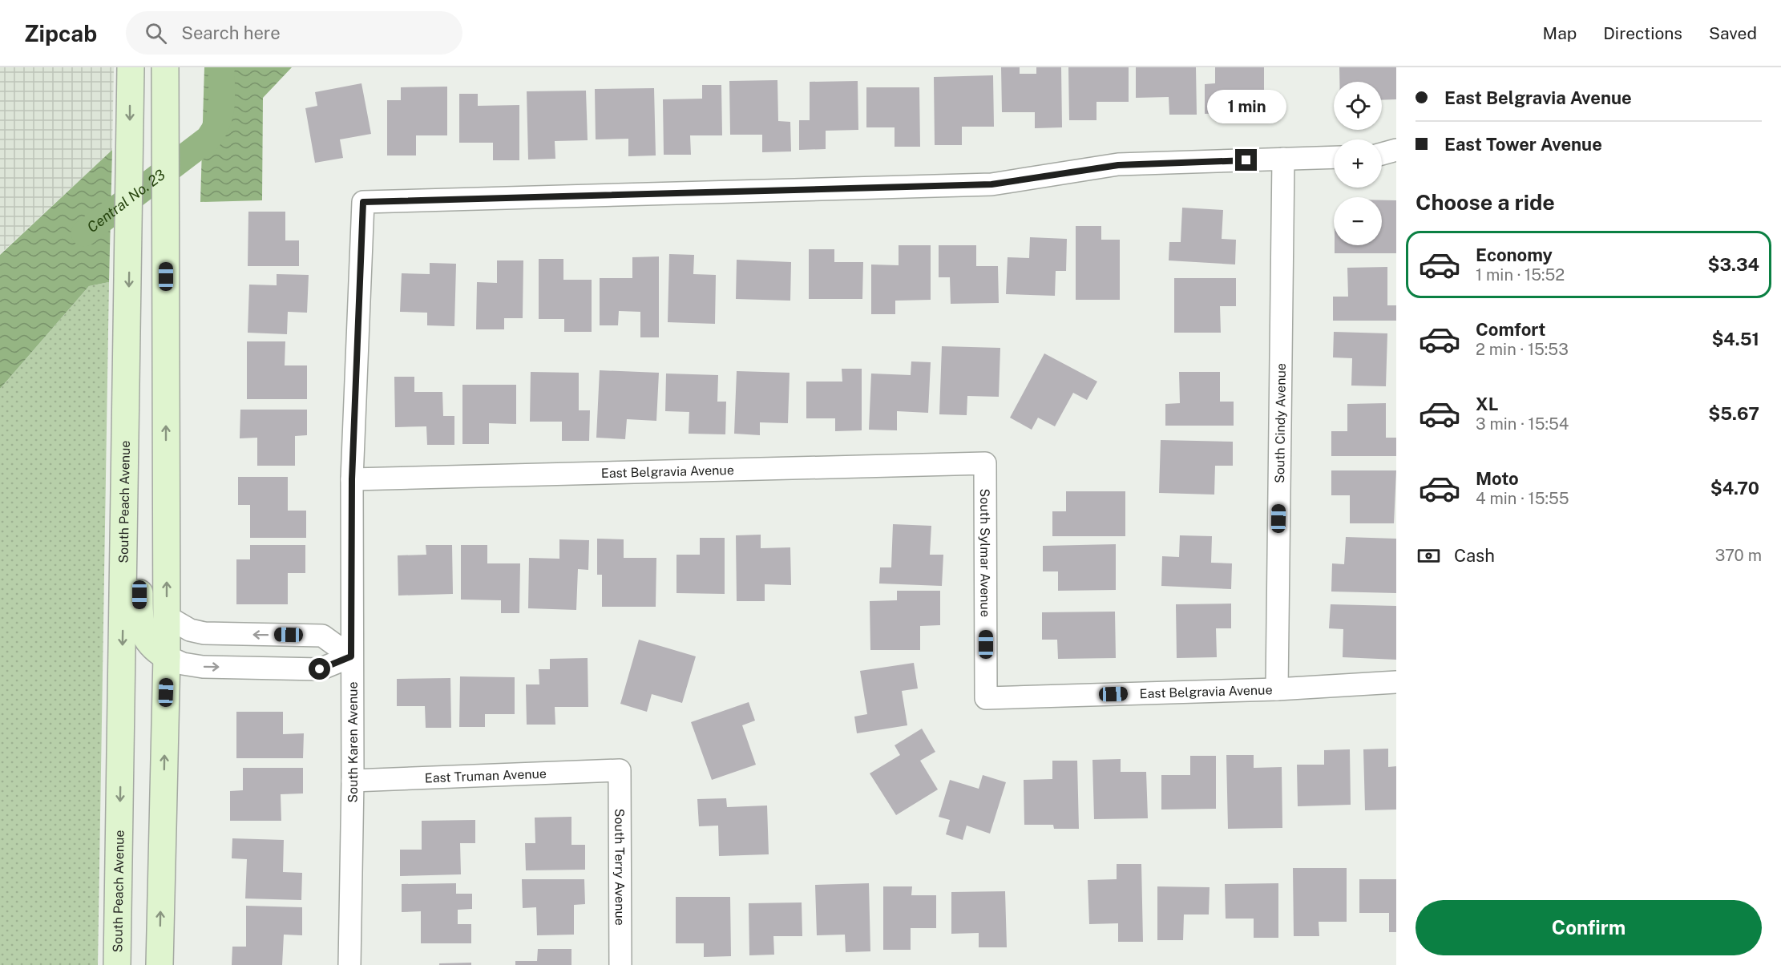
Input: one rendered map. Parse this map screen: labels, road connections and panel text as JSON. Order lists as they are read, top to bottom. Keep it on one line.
{"streets":{"street":["South Cindy Avenue","East Belgravia Avenue","South Peach Avenue","South Sylmar Avenue","South Karen Avenue","East Truman Avenue","South Terry Avenue"]},"crossings":[["South Cindy Avenue","East Belgravia Avenue"],["South Cindy Avenue","South Karen Avenue"],["East Belgravia Avenue","South Sylmar Avenue"],["East Belgravia Avenue","South Karen Avenue"],["South Karen Avenue","East Truman Avenue"],["East Truman Avenue","South Terry Avenue"]],"water":["Central No. 23"],"page":{"header":"Zipcab","search":"Search here","nav":["Map","Directions","Saved"],"banner":["East Belgravia Avenue","East Tower Avenue"],"map_buttons":["+","−"],"bubble":"1 min","heading":"Choose a ride","list":[{"name":"Economy","note":"1 min · 15:52","value":"$3.34"},{"name":"Comfort","note":"2 min · 15:53","value":"$4.51"},{"name":"XL","note":"3 min · 15:54","value":"$5.67"},{"name":"Moto","note":"4 min · 15:55","value":"$4.70"}],"pay":["Cash","370 m"],"buttons":"Confirm"}}
